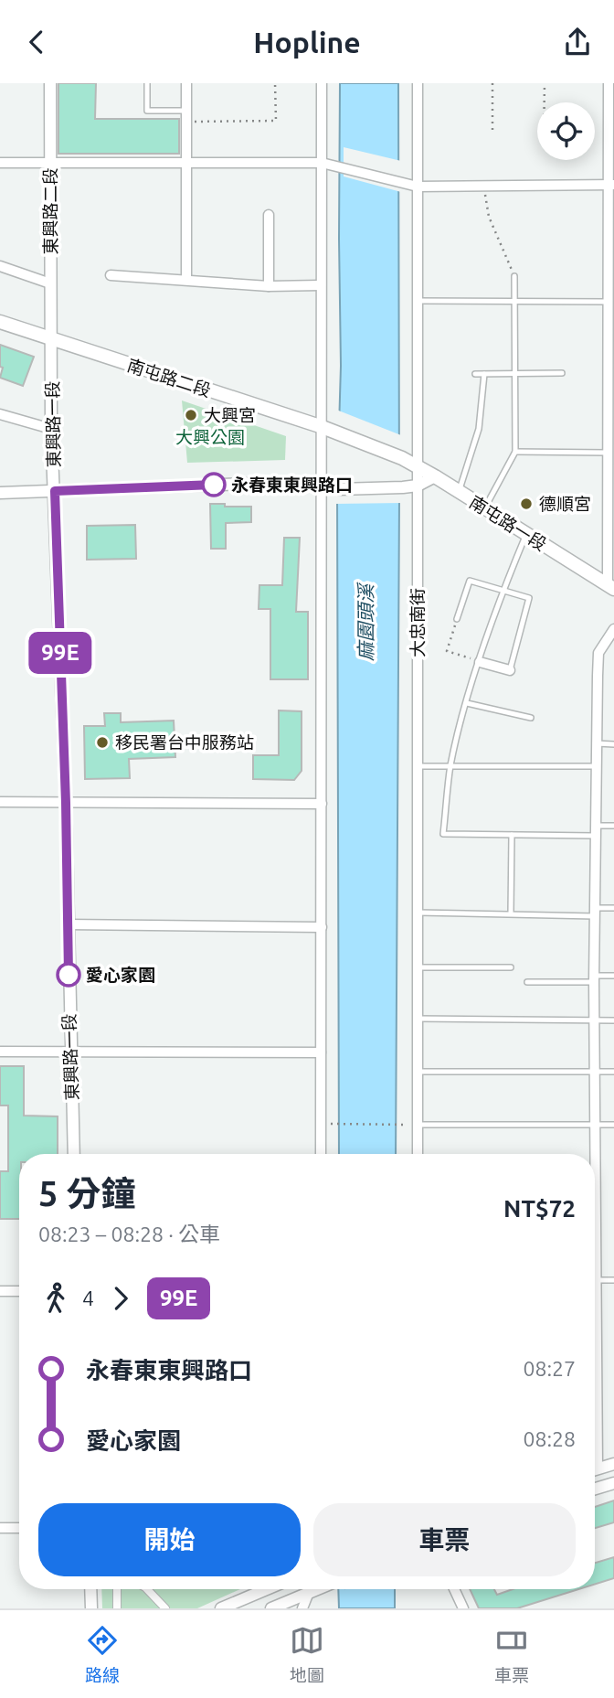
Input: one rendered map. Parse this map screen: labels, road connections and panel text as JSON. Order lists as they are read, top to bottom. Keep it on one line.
{"streets":{"main road":["南屯路二段","南屯路一段"],"street":["東興路二段","東興路一段","大忠南街"]},"crossings":[["東興路二段","南屯路二段"],["東興路二段","東興路一段"],["南屯路二段","東興路一段"],["南屯路二段","南屯路一段"],["南屯路一段","大忠南街"]],"water":["麻園頭溪"],"parks":["大興公園"],"places":["大興宮","永春東東興路口","德順宮","移民署台中服務站","愛心家園"],"lines":["bus line 99E"],"page":{"header":"Hopline","on_map":"99E","heading":["5 分鐘","08:23 – 08:28 · 公車","NT$72"],"legs":["4","99E"],"list":[{"name":"永春東東興路口","value":"08:27"},{"name":"愛心家園","value":"08:28"}],"buttons":["開始","車票"],"tabs":["路線","地圖","車票"]}}
